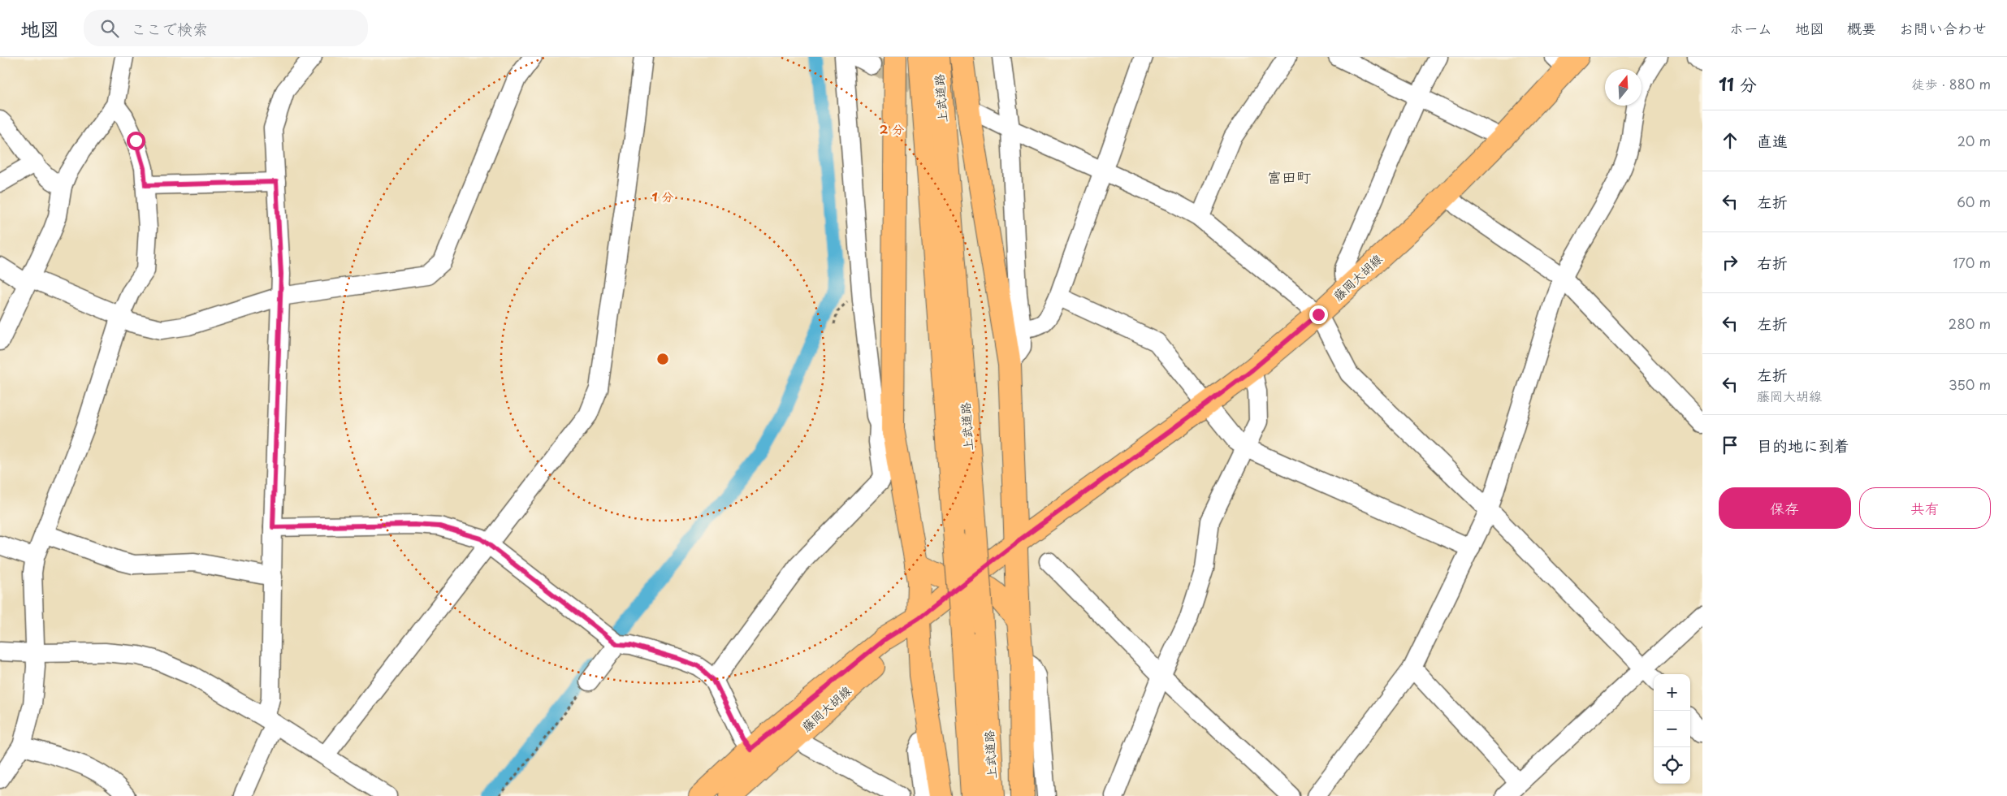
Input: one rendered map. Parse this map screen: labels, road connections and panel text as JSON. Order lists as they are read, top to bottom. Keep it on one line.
{"streets":{"main road":["上武道路","藤岡大胡線"]},"districts":["富田町"],"north":"top","page":{"header":"地図","search":"ここで検索","nav":["ホーム","地図","概要","お問い合わせ"],"heading":["11 分","徒歩 · 880 m"],"list":[["直進","20 m"],["左折","60 m"],["右折","170 m"],["左折","280 m"],["左折","藤岡大胡線","350 m"],"目的地に到着"],"buttons":["保存","共有"],"map_buttons":["+","−"]},"rings":["2 分","1 分"]}
